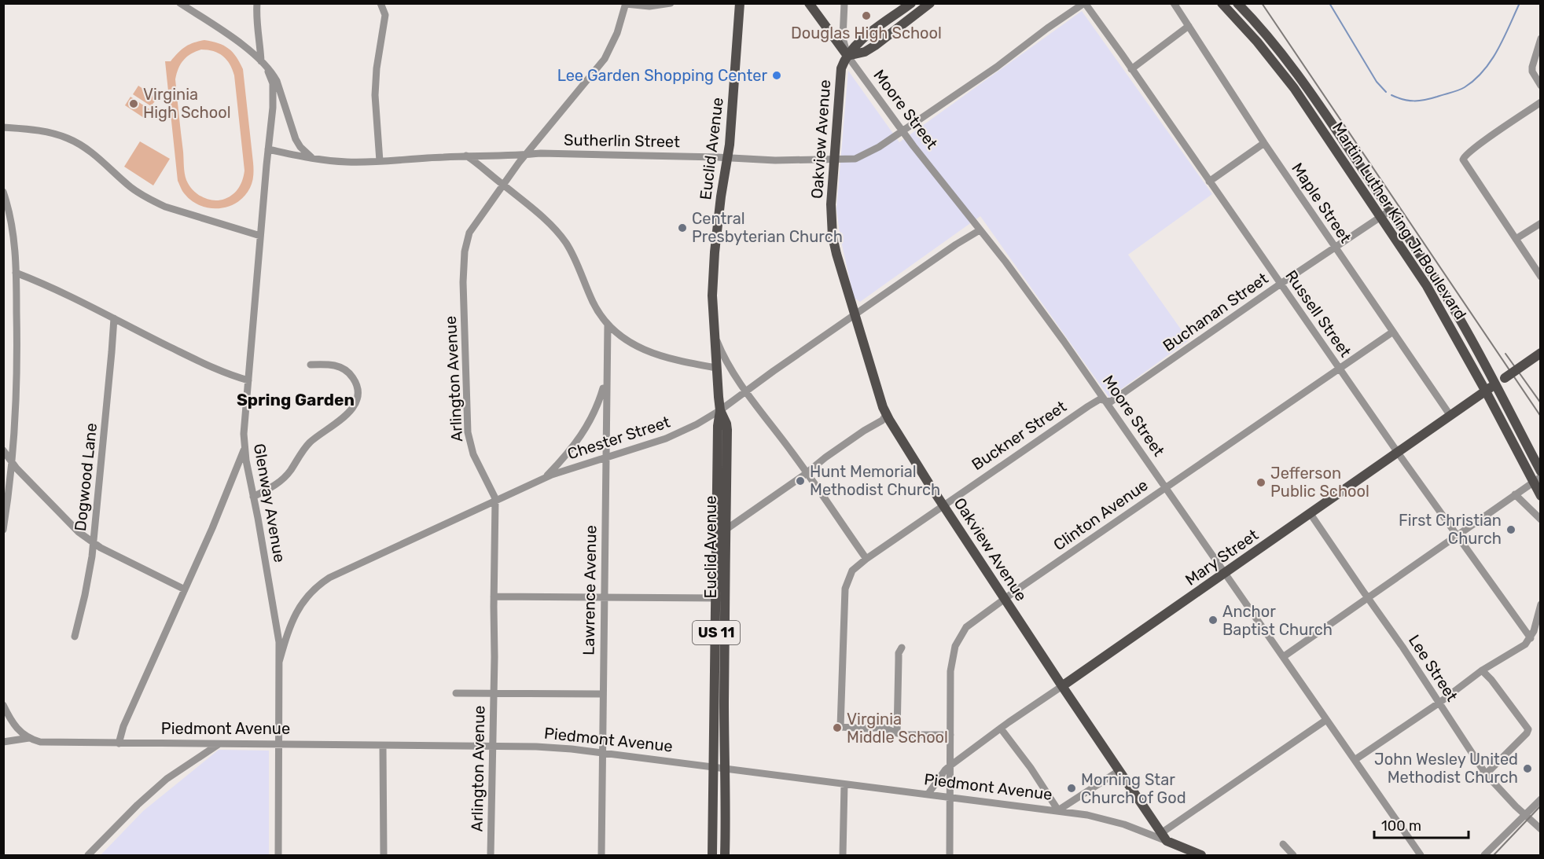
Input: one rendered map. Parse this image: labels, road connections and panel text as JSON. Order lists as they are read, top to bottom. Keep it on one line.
{"streets":{"main road":["Moore Street","Oakview Avenue","Euclid Avenue","Martin Luther King Jr Boulevard","Mary Street","US 11","Piedmont Avenue"],"street":["Sutherlin Street","Maple Street","Buchanan Street","Russell Street","Arlington Avenue","Buckner Street","Chester Street","Dogwood Lane","Glenway Avenue","Clinton Avenue","Lawrence Avenue","Lee Street"]},"crossings":[["Moore Street","Oakview Avenue"],["Moore Street","Sutherlin Street"],["Moore Street","Buchanan Street"],["Moore Street","Buckner Street"],["Moore Street","Chester Street"],["Moore Street","Clinton Avenue"],["Moore Street","Mary Street"],["Oakview Avenue","Sutherlin Street"],["Oakview Avenue","Buckner Street"],["Oakview Avenue","Chester Street"],["Oakview Avenue","Clinton Avenue"],["Oakview Avenue","Mary Street"],["Oakview Avenue","Piedmont Avenue"],["Sutherlin Street","Euclid Avenue"],["Sutherlin Street","Russell Street"],["Sutherlin Street","Arlington Avenue"],["Euclid Avenue","Chester Street"],["Euclid Avenue","Piedmont Avenue"],["Maple Street","Buchanan Street"],["Maple Street","Clinton Avenue"],["Maple Street","Mary Street"],["Martin Luther King Jr Boulevard","Buchanan Street"],["Martin Luther King Jr Boulevard","Mary Street"],["Buchanan Street","Russell Street"],["Buchanan Street","Buckner Street"],["Russell Street","Clinton Avenue"],["Russell Street","Mary Street"],["Arlington Avenue","Chester Street"],["Arlington Avenue","Piedmont Avenue"],["Chester Street","Glenway Avenue"],["Chester Street","Lawrence Avenue"],["Glenway Avenue","Piedmont Avenue"],["Clinton Avenue","Mary Street"],["Clinton Avenue","Piedmont Avenue"],["Mary Street","Lee Street"],["Mary Street","Piedmont Avenue"],["Lawrence Avenue","Piedmont Avenue"]],"districts":["Spring Garden"],"places":["Douglas High School","Lee Garden Shopping Center","Virginia High School","Central Presbyterian Church","Hunt Memorial Methodist Church","Jefferson Public School","First Christian Church","Anchor Baptist Church","Virginia Middle School","John Wesley United Methodist Church","Morning Star Church of God"],"scale_bar":"100 m"}
